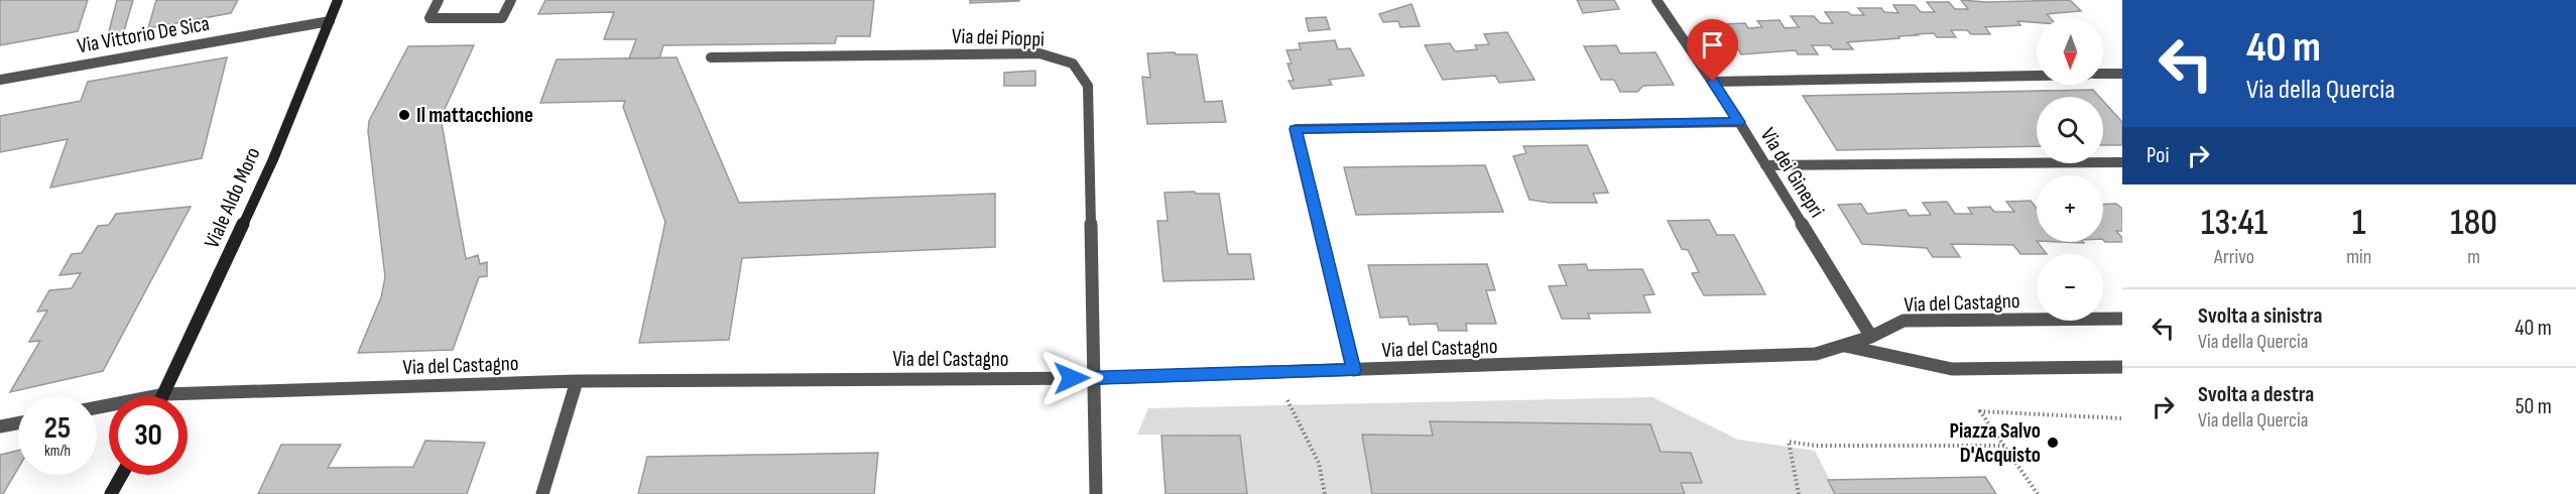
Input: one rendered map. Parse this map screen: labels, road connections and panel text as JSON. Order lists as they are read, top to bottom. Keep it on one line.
{"streets":{"main road":["Viale Aldo Moro"],"street":["Via Vittorio De Sica","Via dei Pioppi","Via dei Ginepri","Via del Castagno"]},"crossings":[["Via Vittorio De Sica","Viale Aldo Moro"],["Via dei Pioppi","Via del Castagno"],["Via dei Ginepri","Via del Castagno"],["Viale Aldo Moro","Via del Castagno"]],"places":["Il mattacchione","Piazza Salvo D'Acquisto"],"north":"bottom","page":{"turn":["40 m","Via della Quercia"],"map_buttons":["+","−"],"then":"Poi","eta":["13:41","Arrivo","1","min","180","m"],"list":[{"name":"Svolta a sinistra","note":"Via della Quercia","value":"40 m"},{"name":"Svolta a destra","note":"Via della Quercia","value":"50 m"}],"speed":"25 km/h","limit":"30"}}
